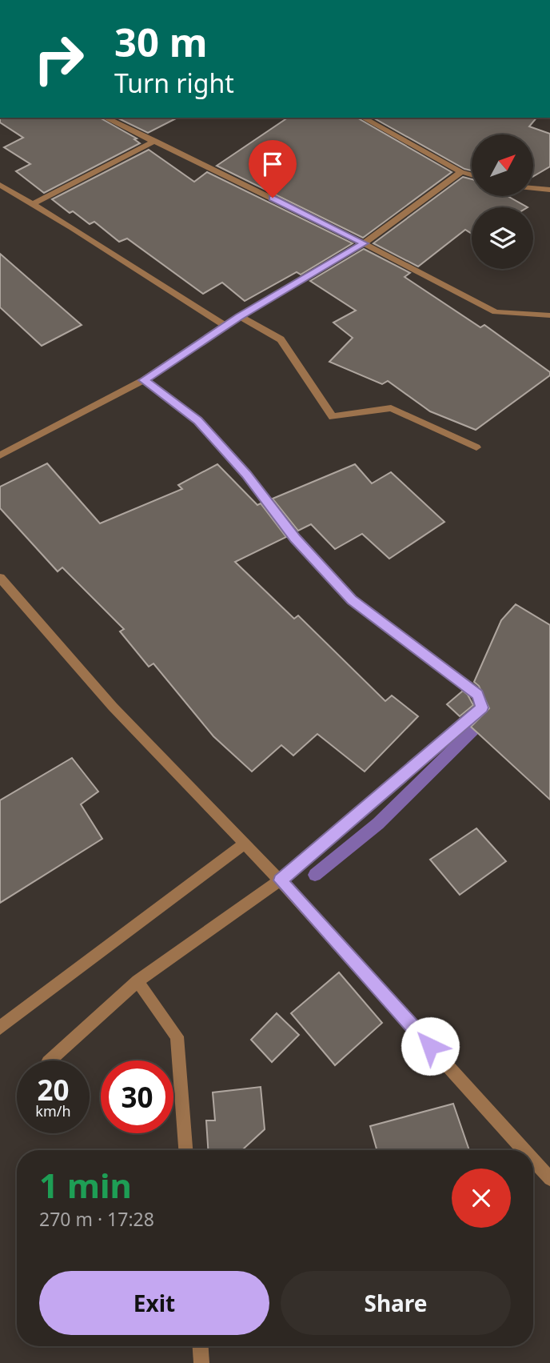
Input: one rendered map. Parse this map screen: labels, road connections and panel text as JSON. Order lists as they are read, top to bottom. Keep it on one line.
{"north":"top right","page":{"turn":["30 m","Turn right"],"speed":"20 km/h","limit":"30","heading":["1 min","270 m · 17:28"],"buttons":["Exit","Share"]}}
